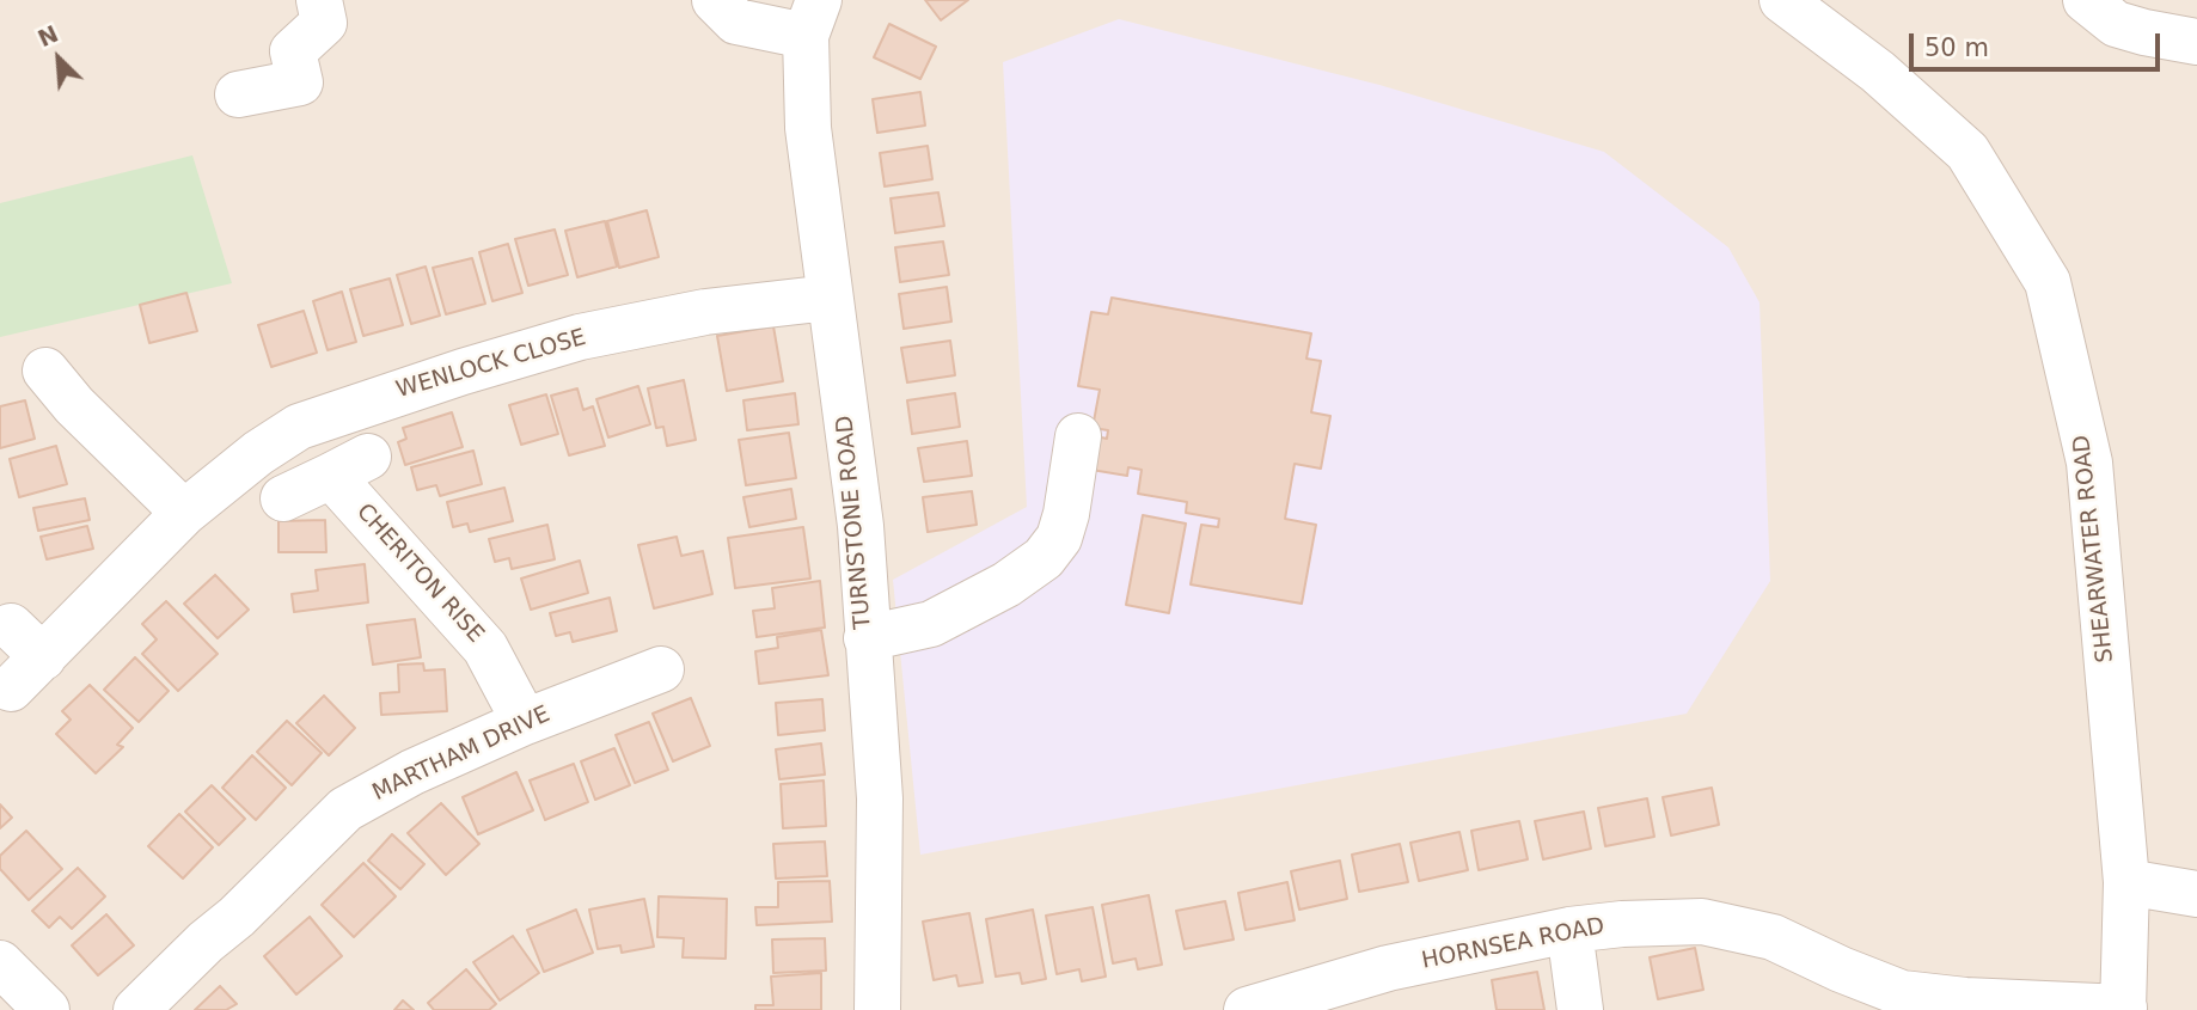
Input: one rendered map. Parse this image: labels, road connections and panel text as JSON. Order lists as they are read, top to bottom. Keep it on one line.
{"streets":{"street":["WENLOCK CLOSE","TURNSTONE ROAD","SHEARWATER ROAD","CHERITON RISE","MARTHAM DRIVE","HORNSEA ROAD"]},"crossings":[["WENLOCK CLOSE","TURNSTONE ROAD"],["SHEARWATER ROAD","HORNSEA ROAD"],["CHERITON RISE","MARTHAM DRIVE"]],"scale_bar":"50 m","north":"top left"}
